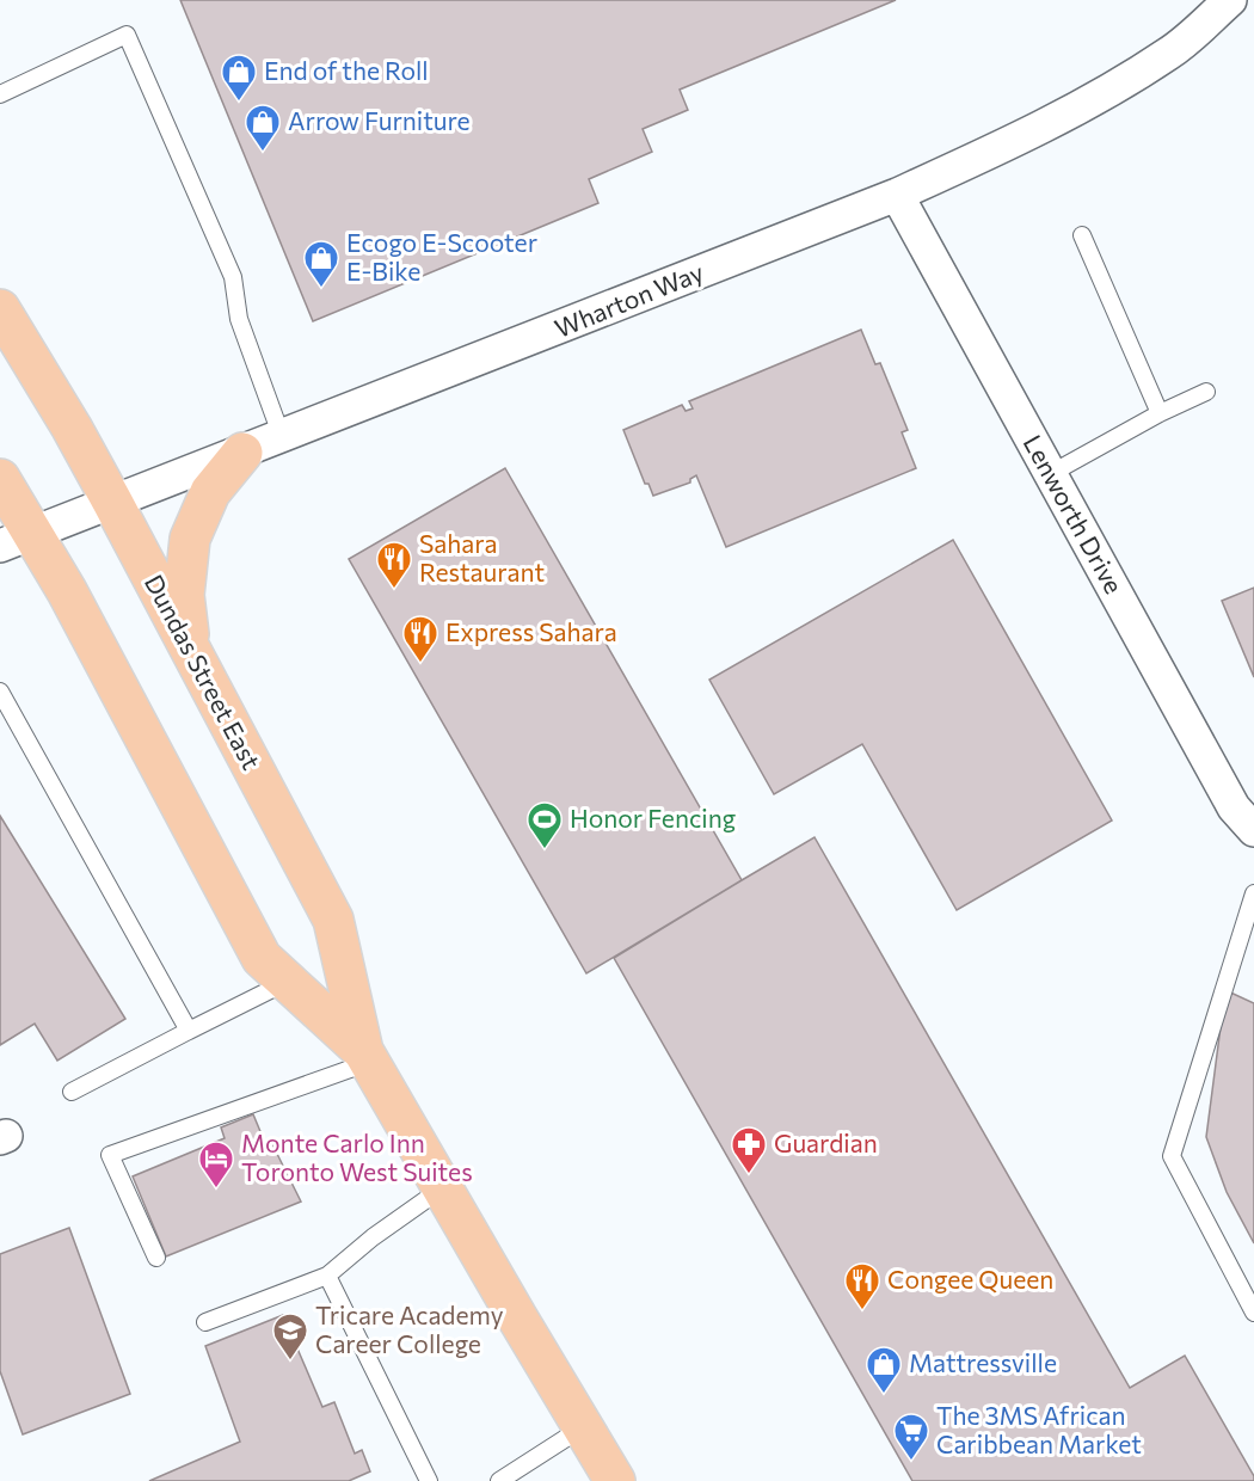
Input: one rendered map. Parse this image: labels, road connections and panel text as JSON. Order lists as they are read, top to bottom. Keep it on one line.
{"streets":{"main road":["Dundas Street East"],"street":["Wharton Way","Lenworth Drive"]},"crossings":[["Wharton Way","Lenworth Drive"],["Wharton Way","Dundas Street East"]],"places":{"shop":["End of the Roll","Arrow Furniture","Ecogo E-Scooter E-Bike","Mattressville"],"restaurant":["Sahara Restaurant","Express Sahara","Congee Queen"],"sports":["Honor Fencing"],"pharmacy":["Guardian"],"hotel":["Monte Carlo Inn Toronto West Suites"],"school or university":["Tricare Academy Career College"],"supermarket":["The 3MS African Caribbean Market"]}}
